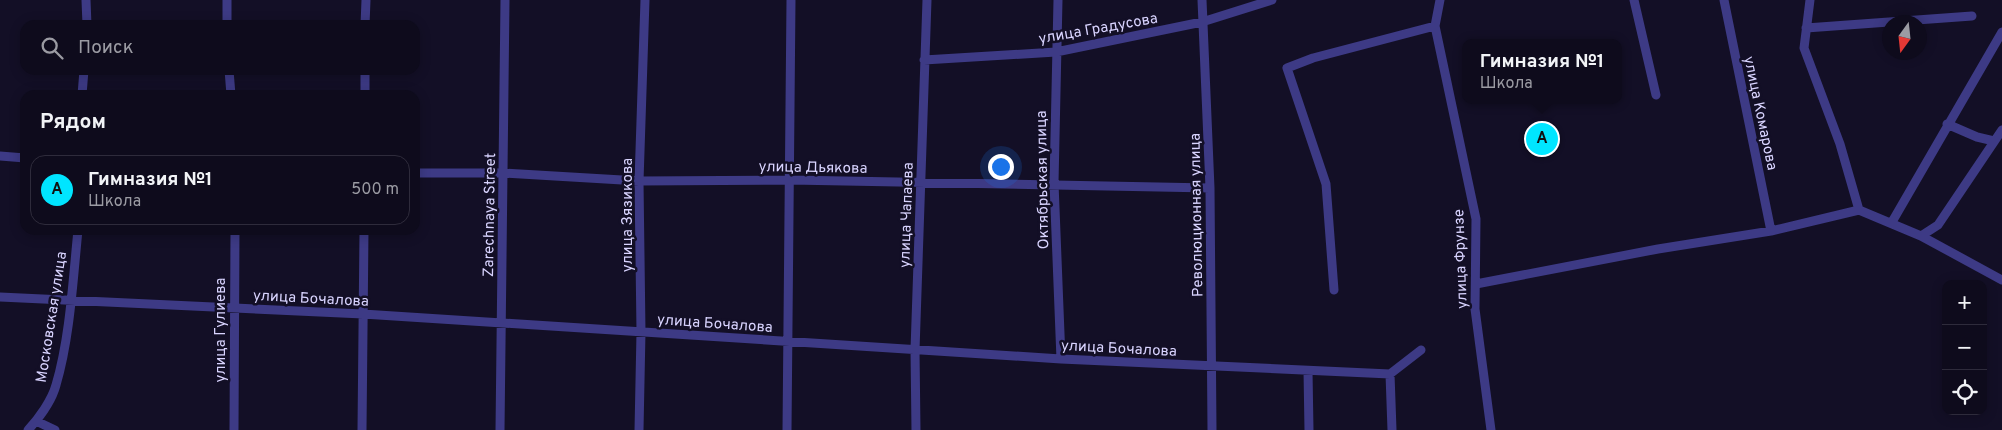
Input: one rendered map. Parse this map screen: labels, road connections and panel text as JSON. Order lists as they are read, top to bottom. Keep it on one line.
{"streets":{"street":["улица Градусова","улица Комарова","улица Дьякова","Октябрьская улица","Zarechnaya Street","улица Зязикова","улица Чапаева","Революционная улица","улица Фрунзе","улица Бочалова","Московская улица","улица Гулиева"]},"crossings":[["улица Градусова","Октябрьская улица"],["улица Градусова","улица Чапаева"],["улица Градусова","Революционная улица"],["улица Дьякова","Октябрьская улица"],["улица Дьякова","Zarechnaya Street"],["улица Дьякова","улица Зязикова"],["улица Дьякова","улица Чапаева"],["улица Дьякова","Революционная улица"],["Октябрьская улица","улица Бочалова"],["Zarechnaya Street","улица Бочалова"],["улица Зязикова","улица Бочалова"],["улица Чапаева","улица Бочалова"],["Революционная улица","улица Бочалова"],["улица Бочалова","Московская улица"],["улица Бочалова","улица Гулиева"]],"north":"bottom","page":{"search":"Поиск","popup":["Гимназия №1","Школа"],"heading":"Рядом","pins":"A","list":[{"mark":"A","name":"Гимназия №1","note":"Школа","value":"500 m"}],"map_buttons":["+","−"]}}
